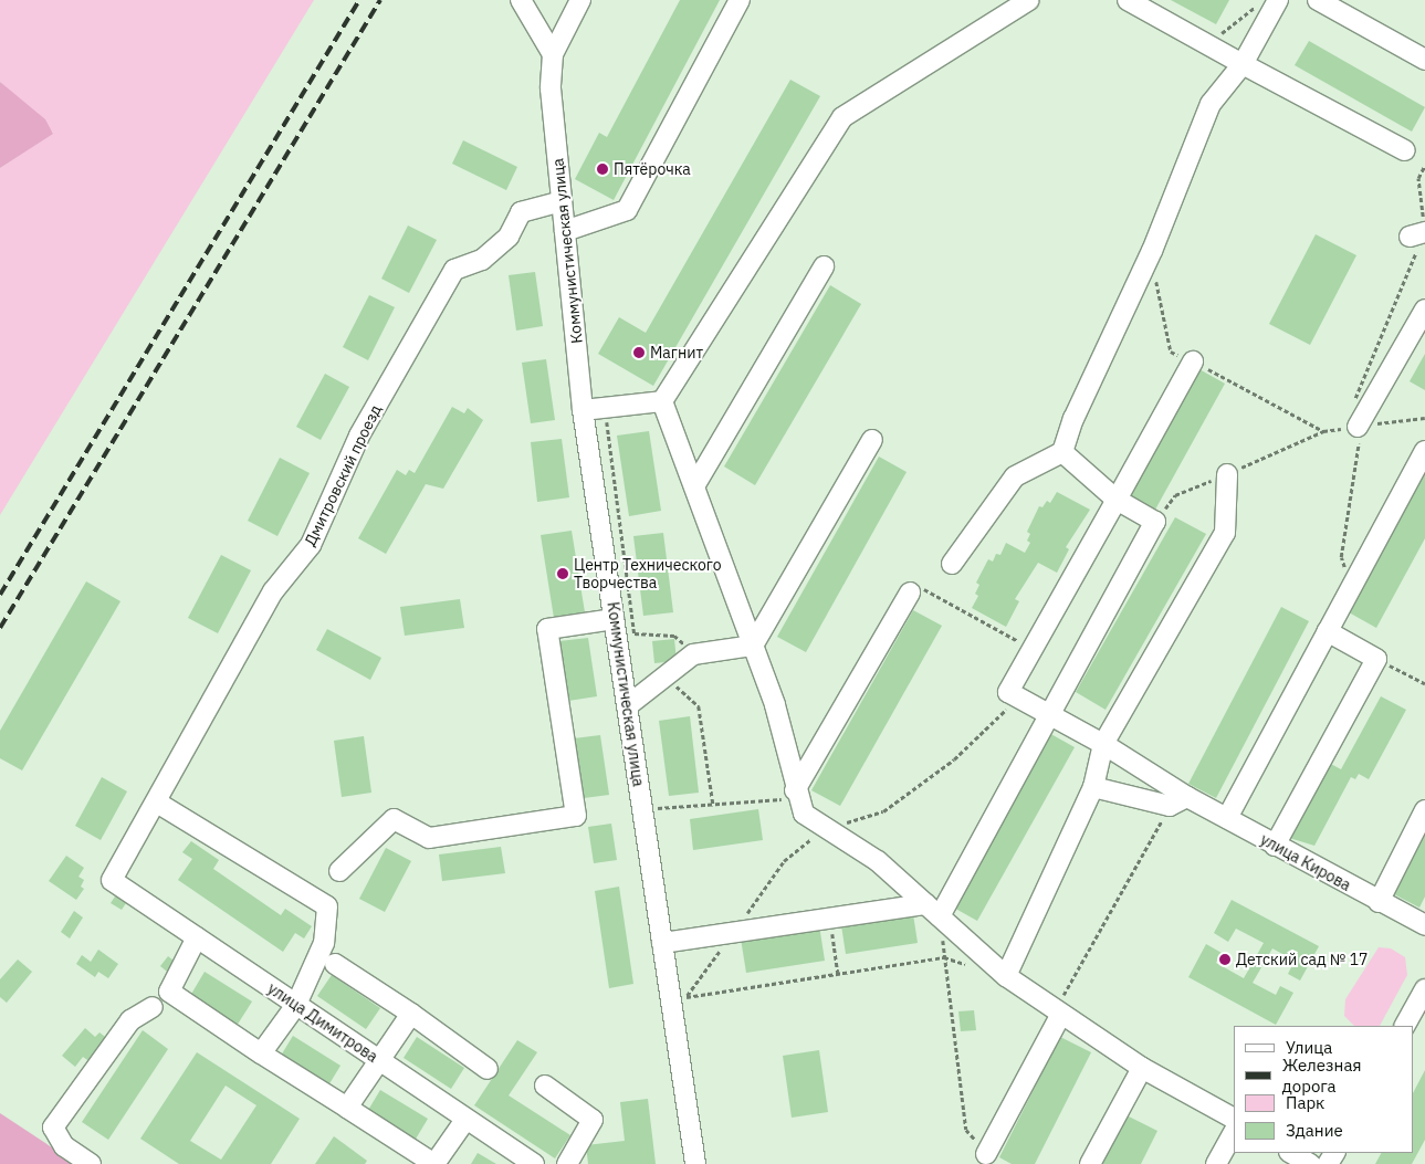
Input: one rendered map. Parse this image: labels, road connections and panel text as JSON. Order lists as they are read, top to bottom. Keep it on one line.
{"streets":{"street":["Коммунистическая улица","Дмитровский проезд","улица Кирова","улица Димитрова"]},"crossings":[["Коммунистическая улица","Дмитровский проезд"],["Дмитровский проезд","улица Димитрова"]],"places":["Пятёрочка","Магнит","Центр Технического Творчества","Детский сад № 17"],"legend":["Улица","Железная дорога","Парк","Здание"]}
